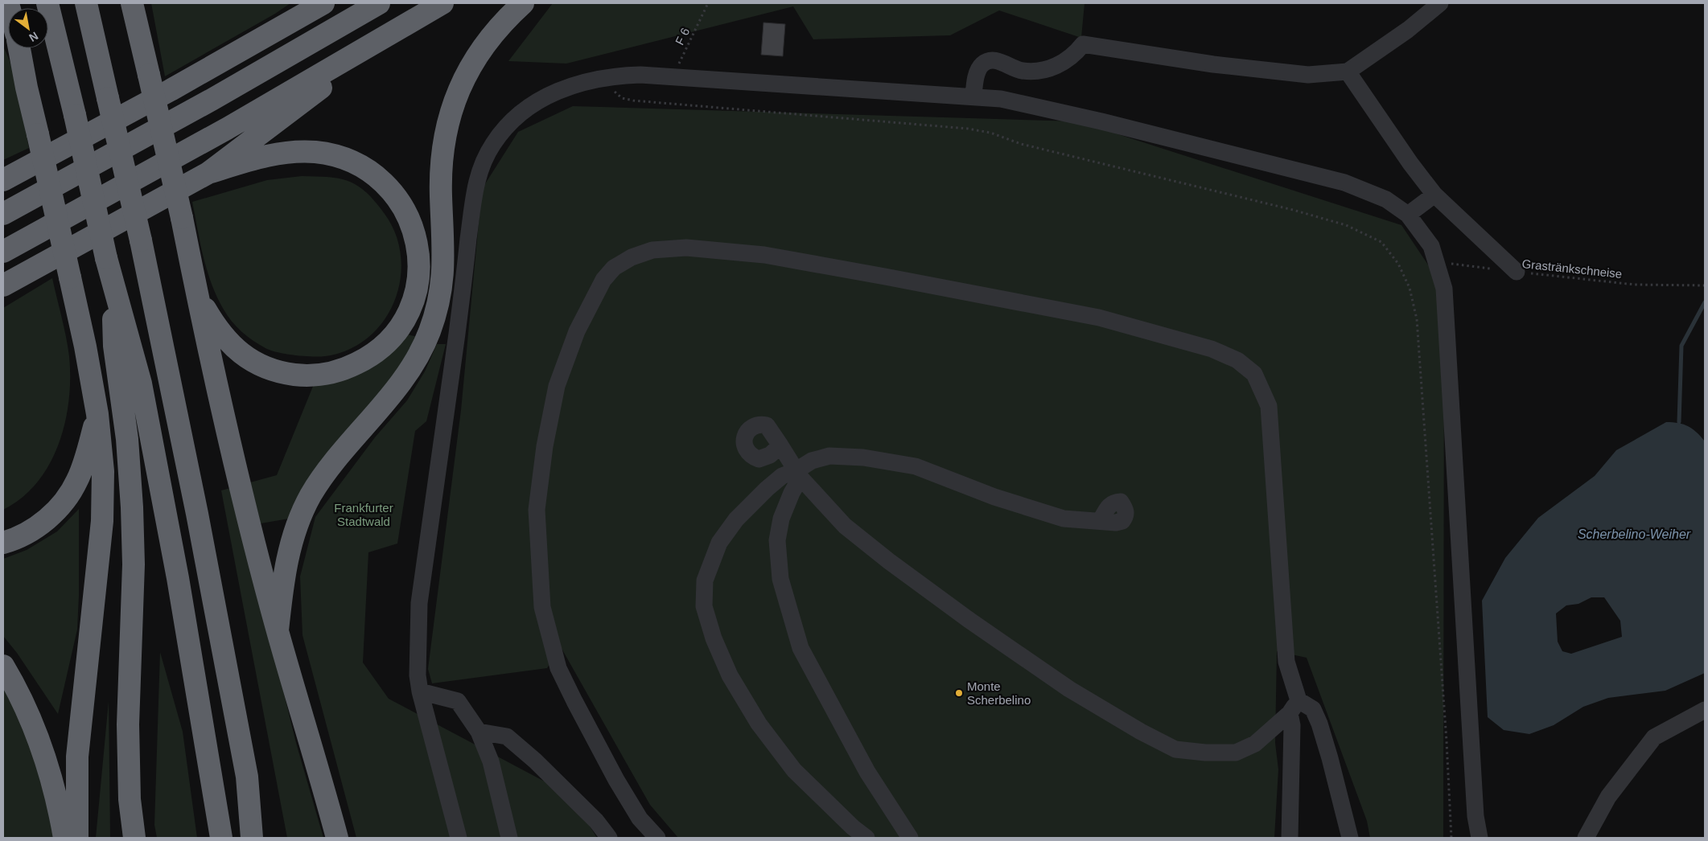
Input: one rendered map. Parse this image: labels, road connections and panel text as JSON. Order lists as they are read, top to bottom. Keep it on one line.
{"streets":{"path":["F 6","Grastränkschneise"]},"water":["Scherbelino-Weiher"],"parks":["Frankfurter Stadtwald"],"places":["Monte Scherbelino"],"north":"bottom right"}
